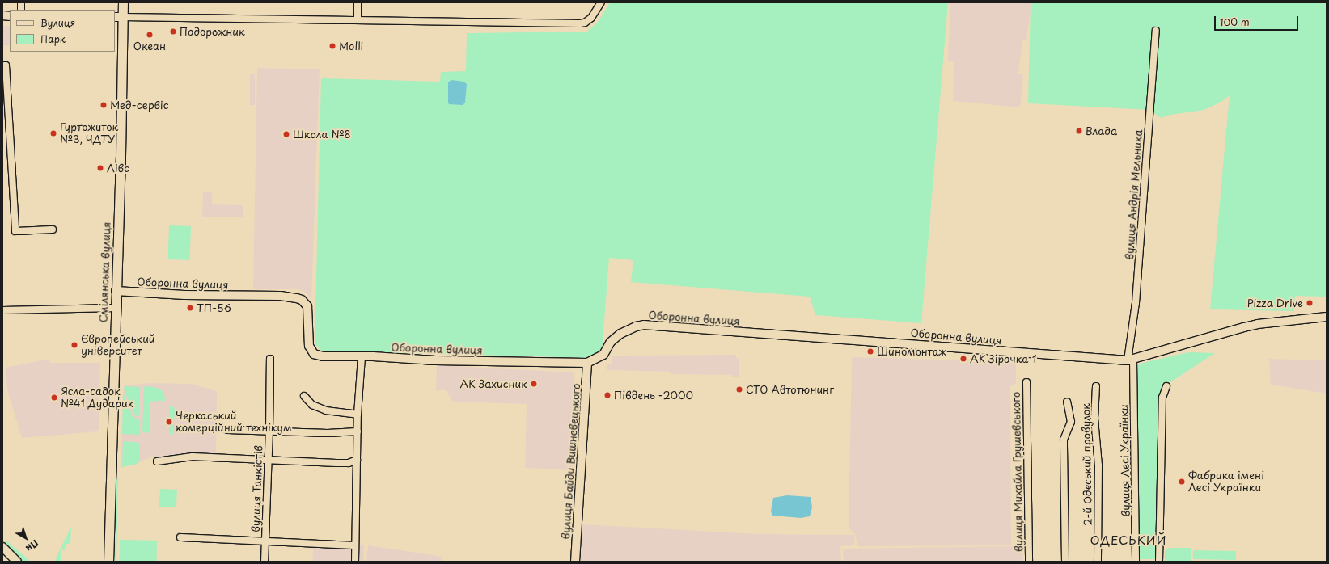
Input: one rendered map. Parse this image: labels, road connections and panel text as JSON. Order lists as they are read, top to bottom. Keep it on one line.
{"streets":{"main road":["Смілянська вулиця"],"street":["вулиця Андрія Мельника","Оборонна вулиця","вулиця Лесі Українки","вулиця Байди Вишневецького","2-й Одеський провулок","вулиця Михайла Грушевського","вулиця Танкістів"]},"crossings":[["вулиця Андрія Мельника","Оборонна вулиця"],["вулиця Андрія Мельника","вулиця Лесі Українки"],["Смілянська вулиця","Оборонна вулиця"],["Оборонна вулиця","вулиця Лесі Українки"],["Оборонна вулиця","вулиця Байди Вишневецького"]],"districts":["ОДЕСЬКИЙ"],"places":["Подорожник","Океан","Molli","Мед-сервіс","Влада","Гуртожиток №3, ЧДТУ","Школа №8","Лівс","Pizza Drive","ТП-56","Європейський університет","Шиномонтаж","АК Зірочка 1","АК Захисник","СТО Автотюнинг","Південь -2000","Ясла-садок №41 Дударик","Черкаський комерційний технікум","Фабрика імені Лесі Українки"],"legend":["Вулиця","Парк"],"scale_bar":"100 m","north":"bottom right"}
